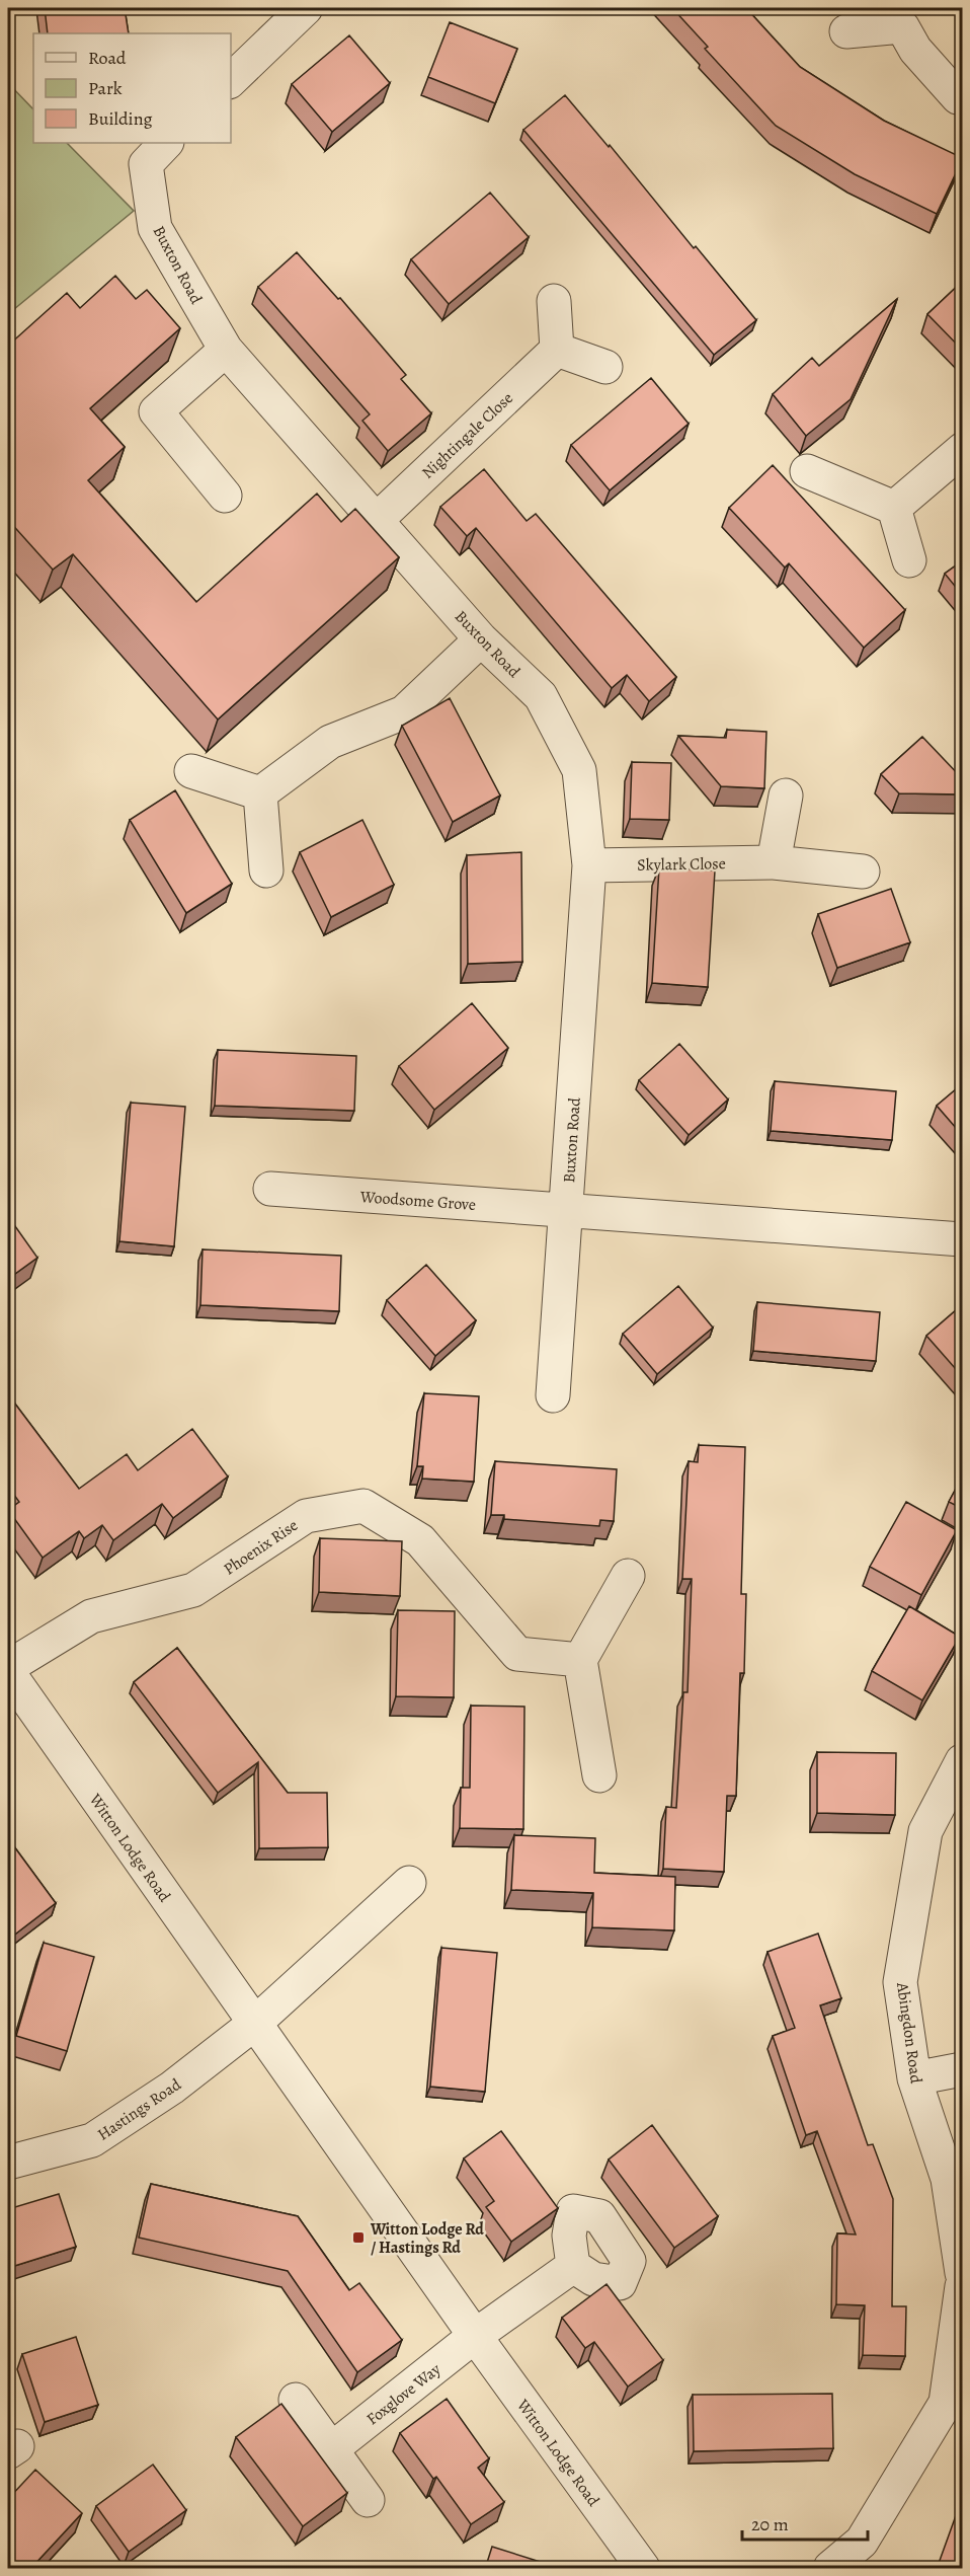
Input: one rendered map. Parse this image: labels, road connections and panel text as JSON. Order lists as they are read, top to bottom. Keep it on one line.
{"streets":{"street":["Buxton Road","Nightingale Close","Skylark Close","Woodsome Grove","Phoenix Rise","Witton Lodge Road","Abingdon Road","Hastings Road","Foxglove Way"]},"crossings":[["Buxton Road","Nightingale Close"],["Buxton Road","Skylark Close"],["Buxton Road","Woodsome Grove"],["Phoenix Rise","Witton Lodge Road"],["Witton Lodge Road","Hastings Road"],["Witton Lodge Road","Foxglove Way"]],"places":{"transit":["Witton Lodge Rd / Hastings Rd"]},"legend":["Road","Park","Building"],"scale_bar":"20 m"}
